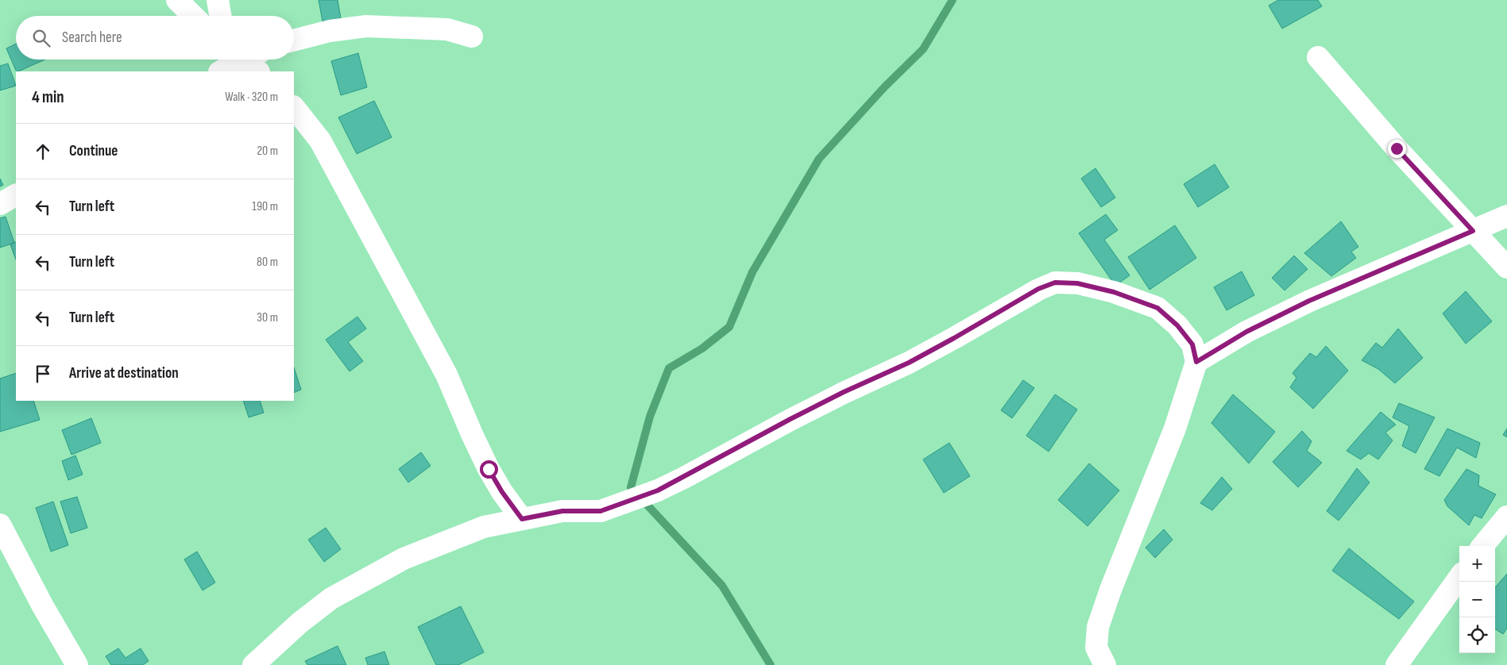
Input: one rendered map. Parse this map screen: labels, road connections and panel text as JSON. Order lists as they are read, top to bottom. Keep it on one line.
{"page":{"search":"Search here","heading":["4 min","Walk · 320 m"],"list":[["Continue","20 m"],["Turn left","190 m"],["Turn left","80 m"],["Turn left","30 m"],"Arrive at destination"],"map_buttons":["+","−"]}}
